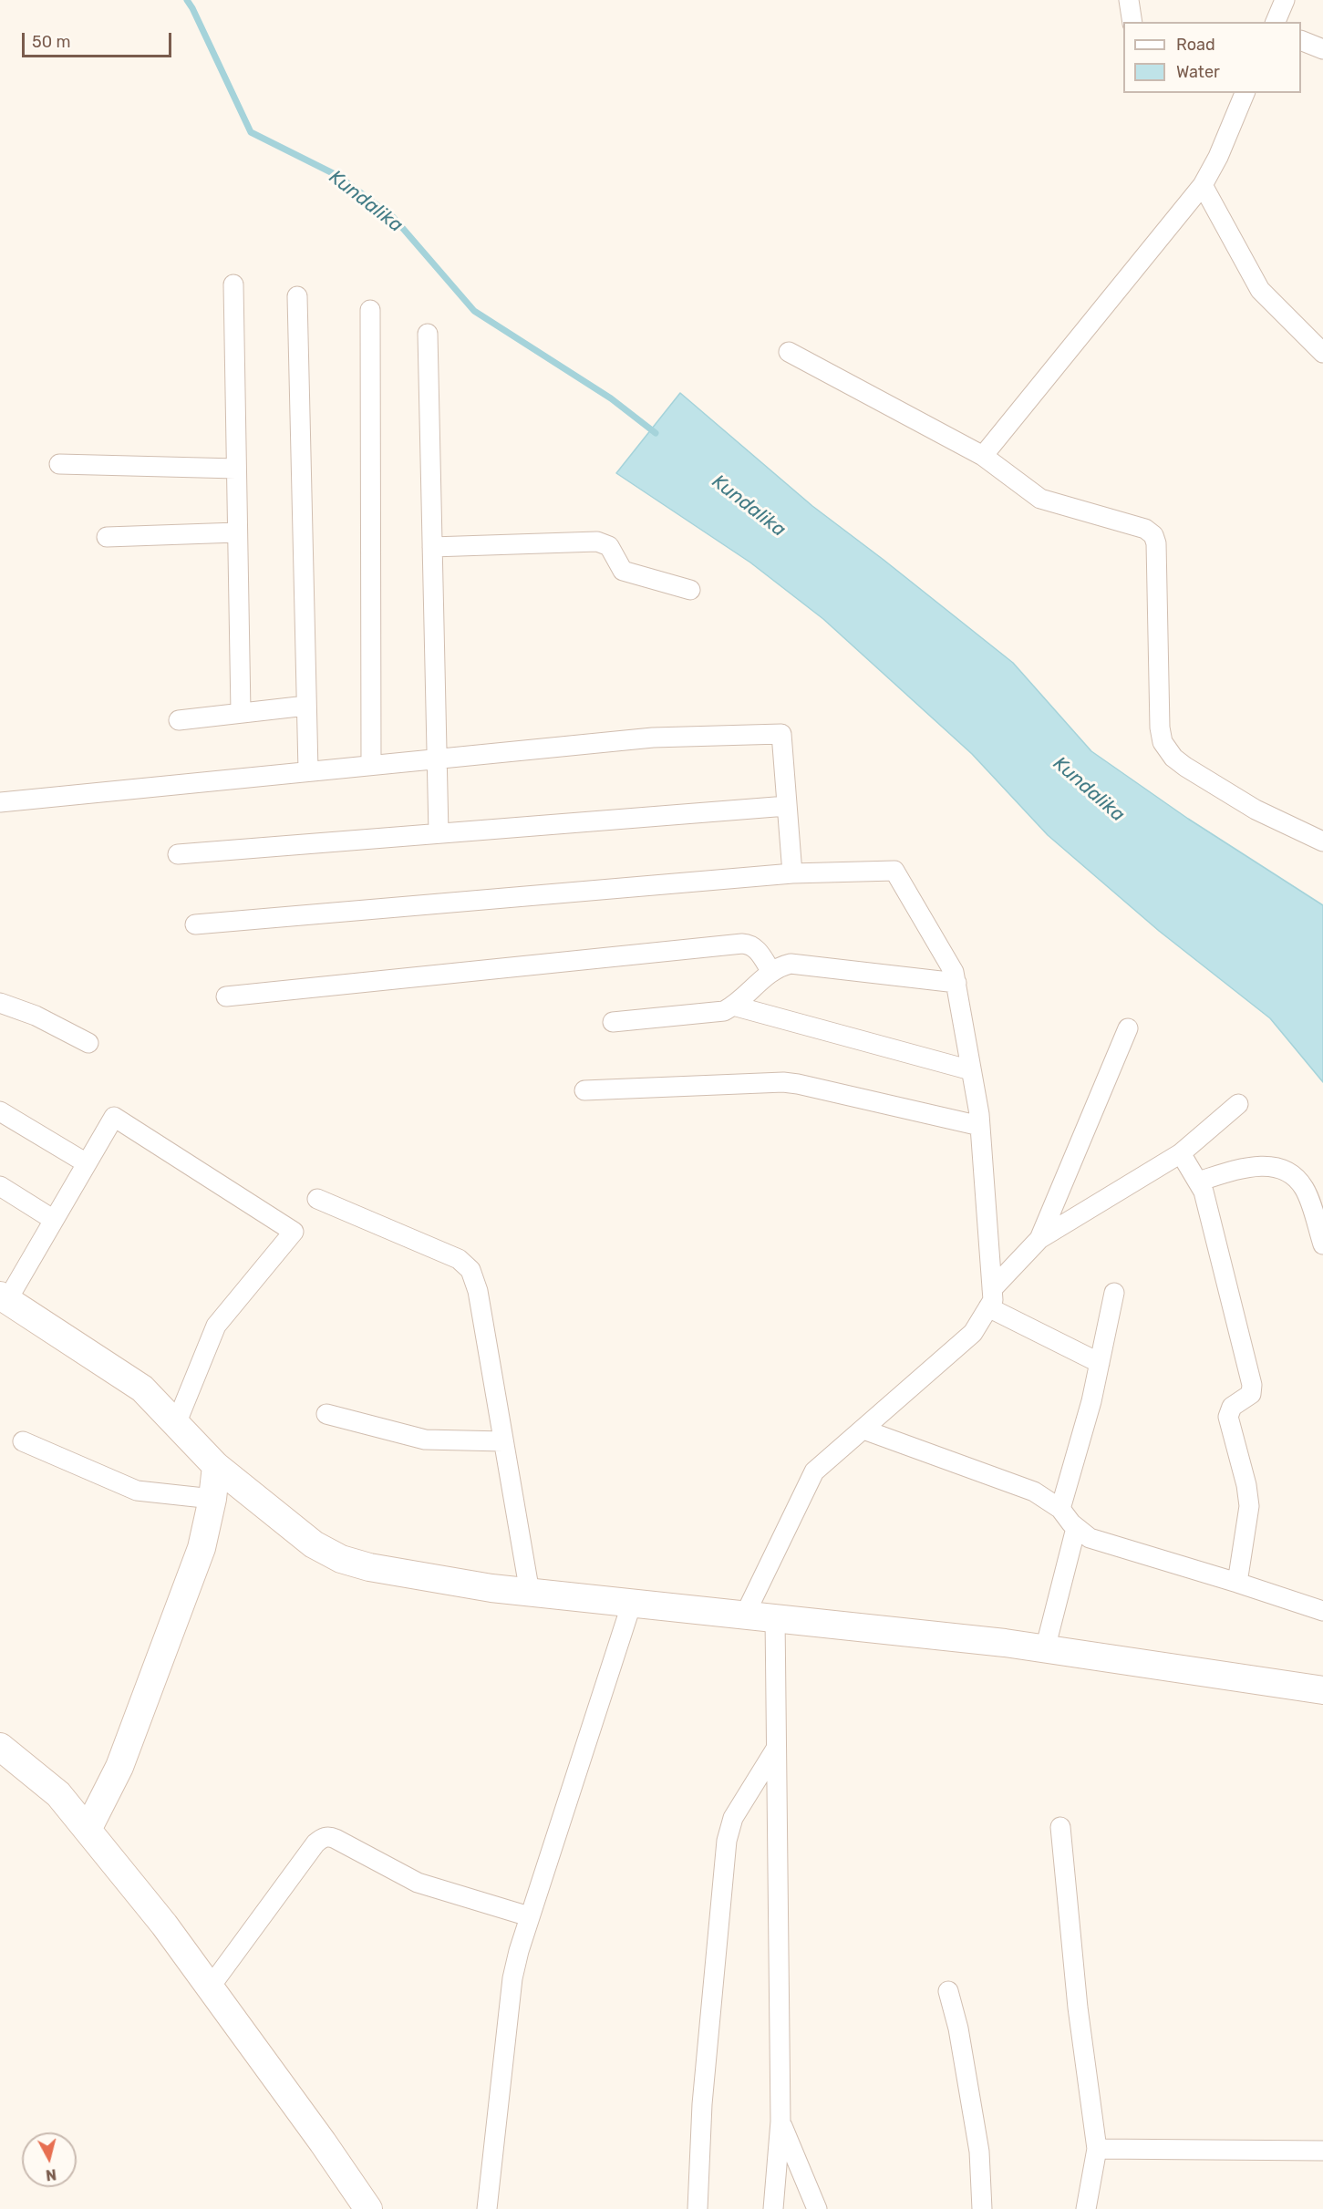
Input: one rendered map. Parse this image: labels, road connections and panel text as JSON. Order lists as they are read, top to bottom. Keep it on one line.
{"water":["Kundalika"],"legend":["Road","Water"],"scale_bar":"50 m","north":"bottom"}
